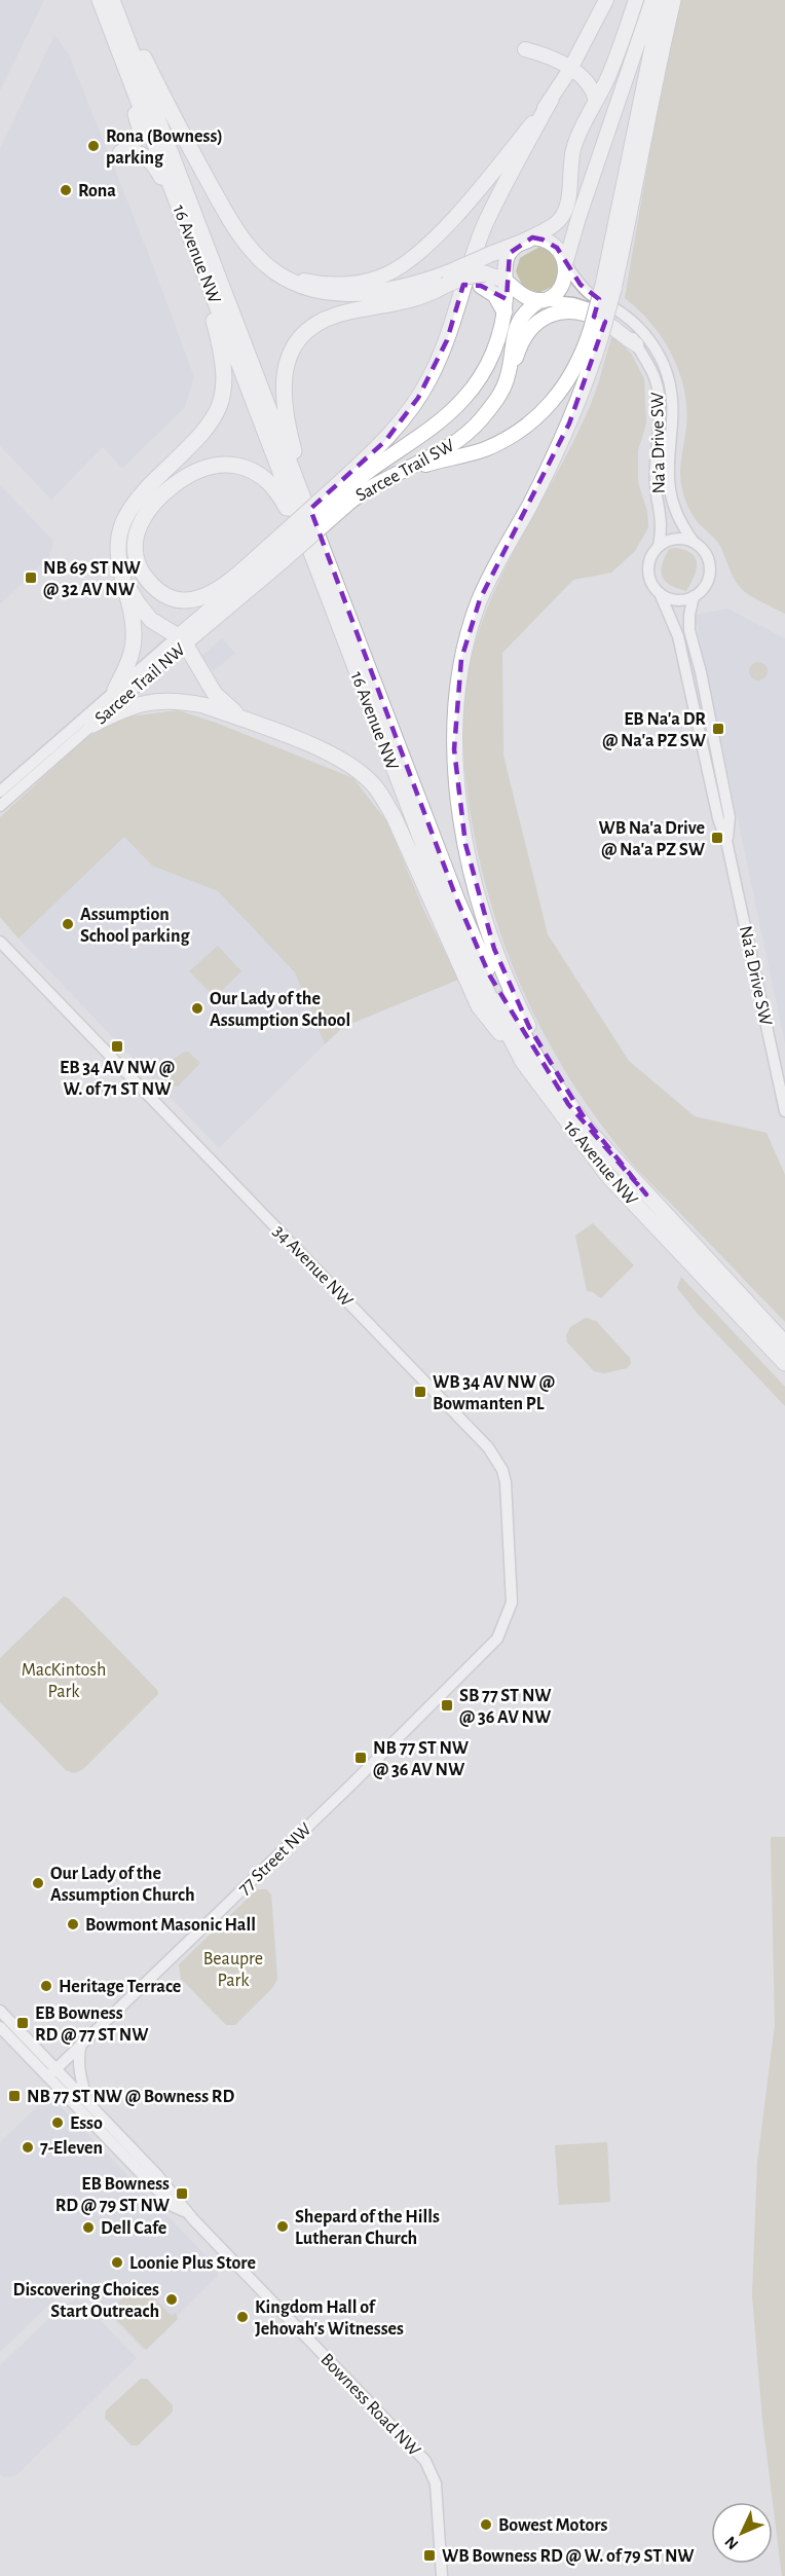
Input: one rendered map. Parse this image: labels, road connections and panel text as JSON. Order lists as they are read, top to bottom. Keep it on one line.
{"streets":{"highway":["16 Avenue NW","Sarcee Trail SW","Sarcee Trail NW"],"street":["Na'a Drive SW","34 Avenue NW","77 Street NW","Bowness Road NW"]},"crossings":[["Na'a Drive SW","Sarcee Trail SW"],["Sarcee Trail SW","Sarcee Trail NW"],["34 Avenue NW","77 Street NW"],["77 Street NW","Bowness Road NW"]],"parks":["MacKintosh Park","Beaupre Park"],"places":{"other":["Rona (Bowness) parking","Rona","Assumption School parking","Our Lady of the Assumption School","Our Lady of the Assumption Church","Bowmont Masonic Hall","Heritage Terrace","Esso","7-Eleven","Shepard of the Hills Lutheran Church","Dell Cafe","Loonie Plus Store","Discovering Choices Start Outreach","Kingdom Hall of Jehovah's Witnesses","Bowest Motors"],"transit":["NB 69 ST NW @ 32 AV NW","EB Na'a DR @ Na'a PZ SW","WB Na'a Drive @ Na'a PZ SW","EB 34 AV NW @ W. of 71 ST NW","WB 34 AV NW @ Bowmanten PL","SB 77 ST NW @ 36 AV NW","NB 77 ST NW @ 36 AV NW","EB Bowness RD @ 77 ST NW","NB 77 ST NW @ Bowness RD","EB Bowness RD @ 79 ST NW","WB Bowness RD @ W. of 79 ST NW"]},"north":"bottom left"}
